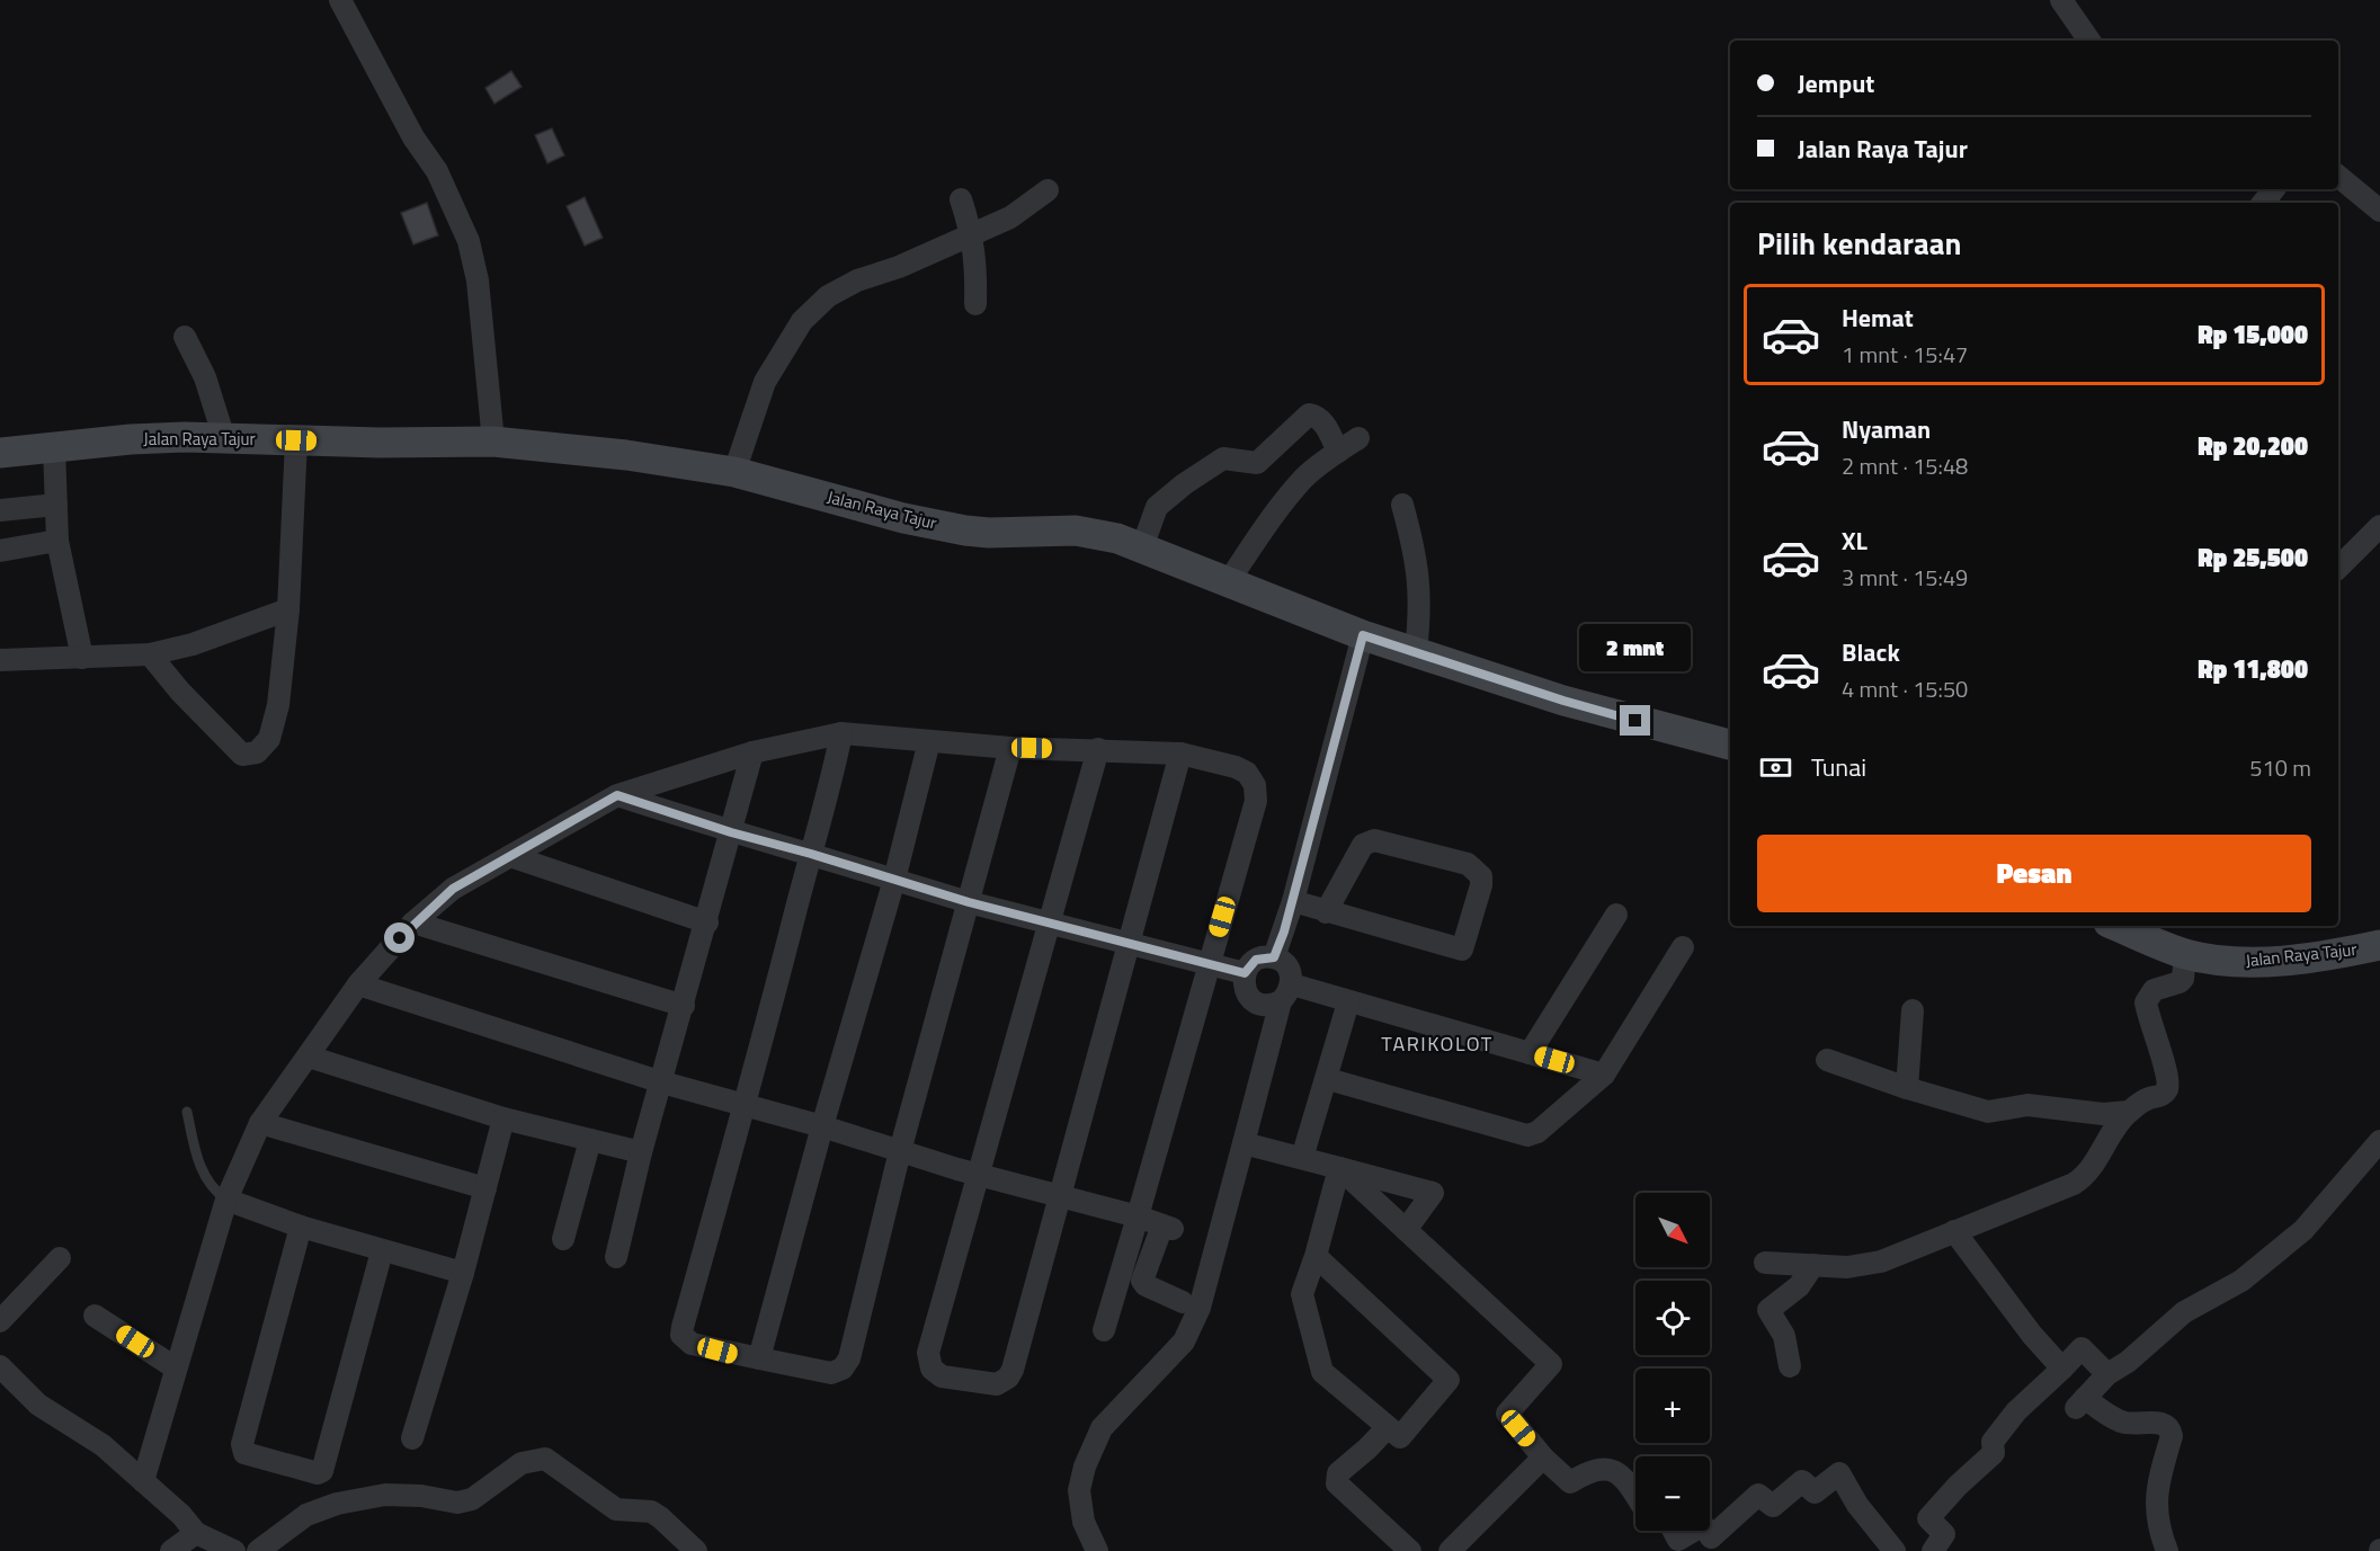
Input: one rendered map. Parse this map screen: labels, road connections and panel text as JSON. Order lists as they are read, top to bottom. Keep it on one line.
{"streets":{"main road":["Jalan Raya Tajur"]},"districts":["TARIKOLOT"],"north":"bottom right","page":{"banner":["Jemput","Jalan Raya Tajur"],"heading":"Pilih kendaraan","list":[{"name":"Hemat","note":"1 mnt · 15:47","value":"Rp 15,000"},{"name":"Nyaman","note":"2 mnt · 15:48","value":"Rp 20,200"},{"name":"XL","note":"3 mnt · 15:49","value":"Rp 25,500"},{"name":"Black","note":"4 mnt · 15:50","value":"Rp 11,800"}],"bubble":"2 mnt","pay":["Tunai","510 m"],"buttons":"Pesan","map_buttons":["+","−"]}}
